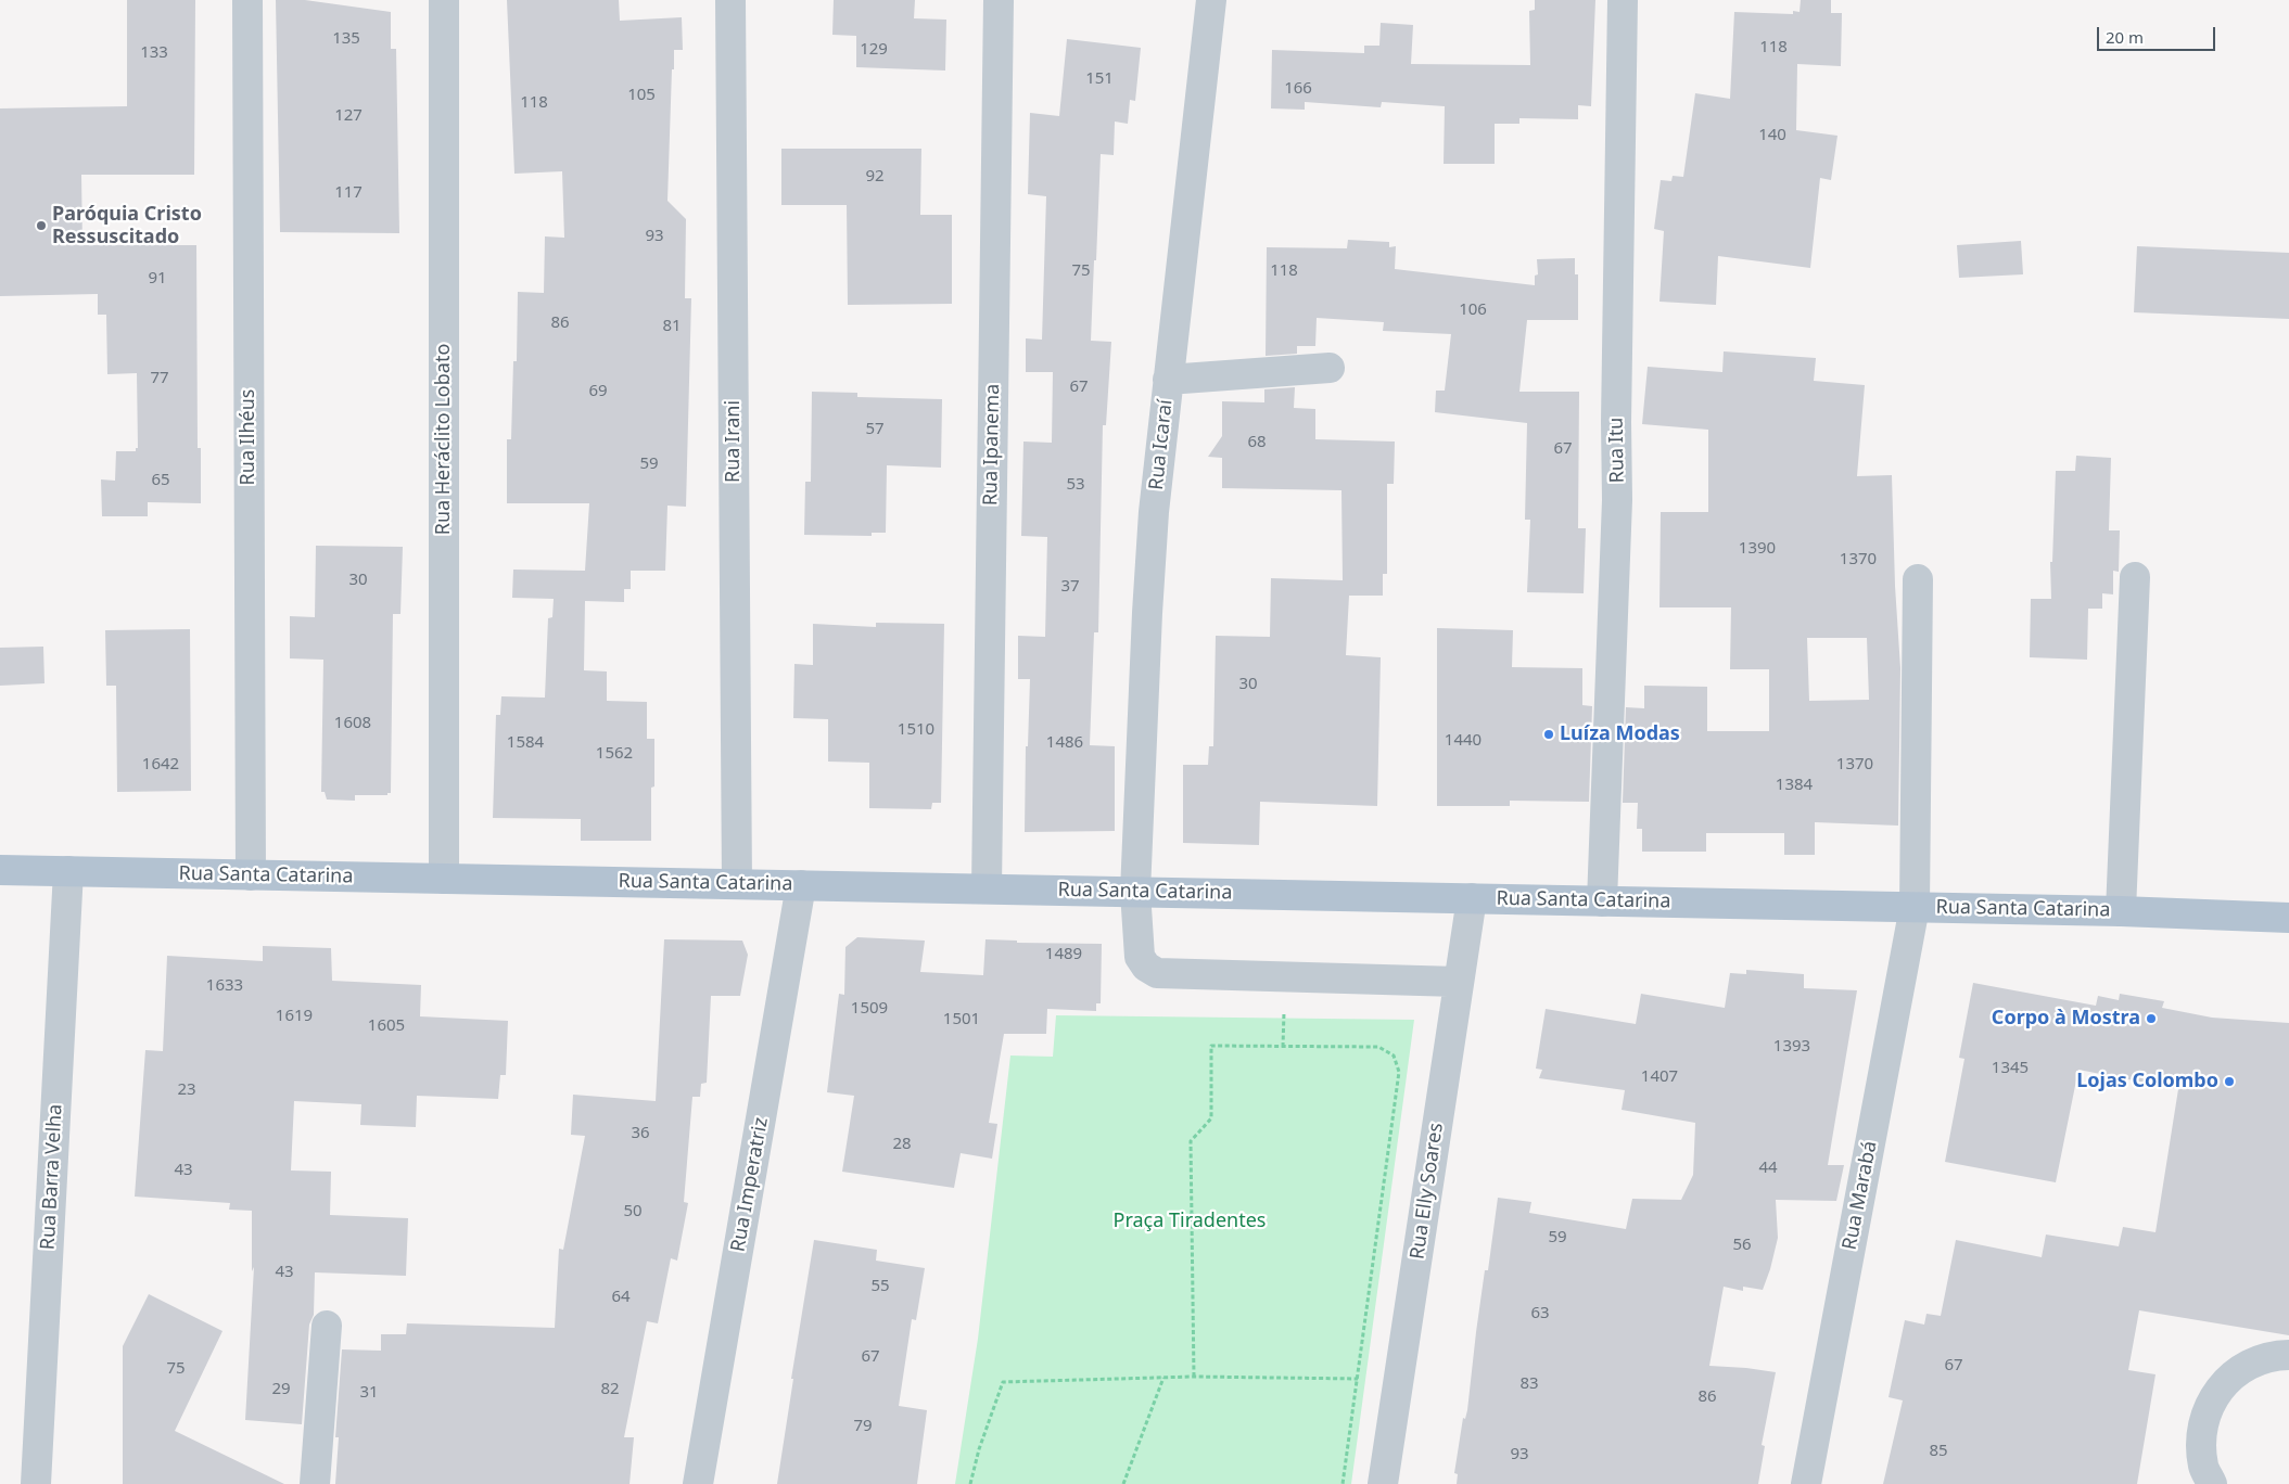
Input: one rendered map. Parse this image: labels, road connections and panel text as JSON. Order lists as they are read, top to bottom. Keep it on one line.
{"streets":{"main road":["Rua Santa Catarina"],"street":["Rua Ilhéus","Rua Heráclito Lobato","Rua Irani","Rua Ipanema","Rua Icaraí","Rua Itu","Rua Barra Velha","Rua Imperatriz","Rua Elly Soares","Rua Marabá"]},"crossings":[["Rua Ilhéus","Rua Santa Catarina"],["Rua Heráclito Lobato","Rua Santa Catarina"],["Rua Irani","Rua Santa Catarina"],["Rua Ipanema","Rua Santa Catarina"],["Rua Icaraí","Rua Santa Catarina"],["Rua Icaraí","Rua Elly Soares"],["Rua Itu","Rua Santa Catarina"],["Rua Santa Catarina","Rua Barra Velha"],["Rua Santa Catarina","Rua Imperatriz"],["Rua Santa Catarina","Rua Elly Soares"],["Rua Santa Catarina","Rua Marabá"]],"parks":["Praça Tiradentes"],"places":["Paróquia Cristo Ressuscitado","Luíza Modas","Corpo à Mostra","Lojas Colombo"],"house_numbers":["135","118","129","133","151","166","105","118","127","140","92","117","93","75","118","91","106","86","81","77","67","69","57","68","67","59","65","53","1390","1370","30","37","30","1608","1510","1440","1584","1486","1562","1642","1370","1384","1489","1633","1509","1619","1501","1605","1393","1345","1407","23","36","28","44","43","50","59","56","43","55","64","63","67","67","75","83","29","82","31","86","79","85","93"],"scale_bar":"20 m"}
